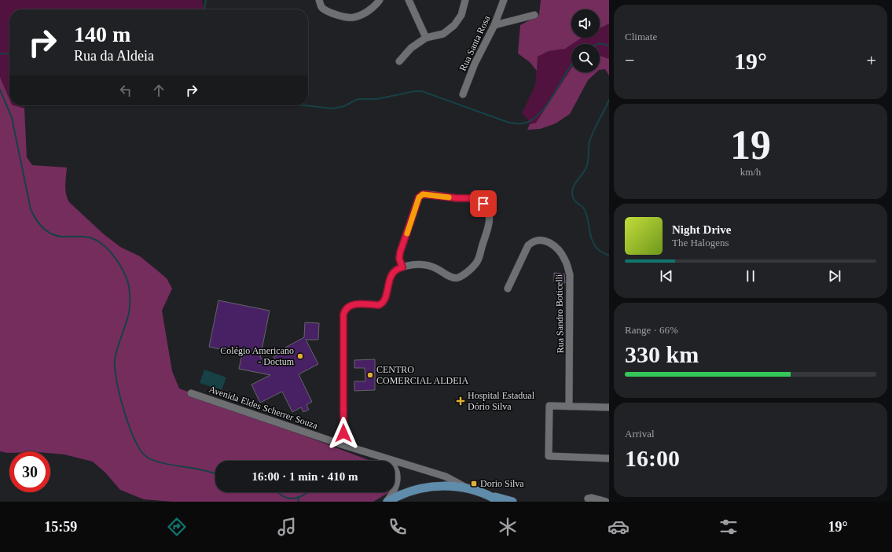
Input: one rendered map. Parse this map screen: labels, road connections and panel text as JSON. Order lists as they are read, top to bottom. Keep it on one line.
{"streets":{"street":["Rua Santa Rosa","Rua Sandro Boticelli","Avenida Eldes Scherrer Souza"]},"places":{"other":["Colégio Americano - Doctum","CENTRO COMERCIAL ALDEIA"],"health":["Hospital Estadual Dório Silva"],"transit":["Dorio Silva"]},"page":{"tile":["Climate",["19","km/h"],["Range · 66%","330 km"],["Arrival","16:00"]],"turn":["140 m","Rua da Aldeia"],"heat":["−","19°","+"],"song":["Night Drive","The Halogens"],"limit":"30","trip":"16:00 · 1 min · 410 m","tabs":["15:59","19°"]}}
